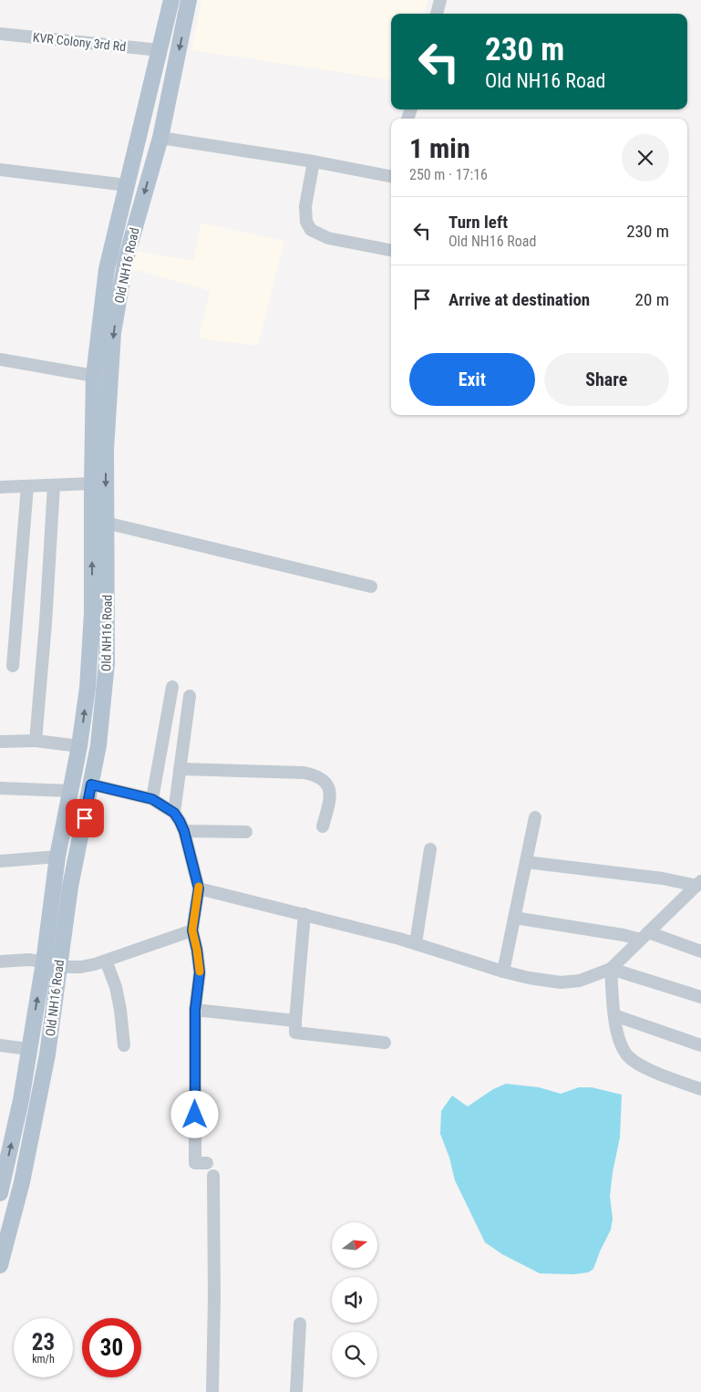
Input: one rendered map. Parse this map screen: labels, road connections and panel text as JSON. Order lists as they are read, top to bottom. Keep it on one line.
{"streets":{"main road":["Old NH16 Road"],"street":["KVR Colony 3rd Rd"]},"crossings":[["KVR Colony 3rd Rd","Old NH16 Road"]],"north":"right","page":{"turn":["230 m","Old NH16 Road"],"heading":["1 min","250 m · 17:16"],"list":[{"name":"Turn left","note":"Old NH16 Road","value":"230 m"},{"name":"Arrive at destination","value":"20 m"}],"buttons":["Exit","Share"],"speed":"23 km/h","limit":"30"}}
